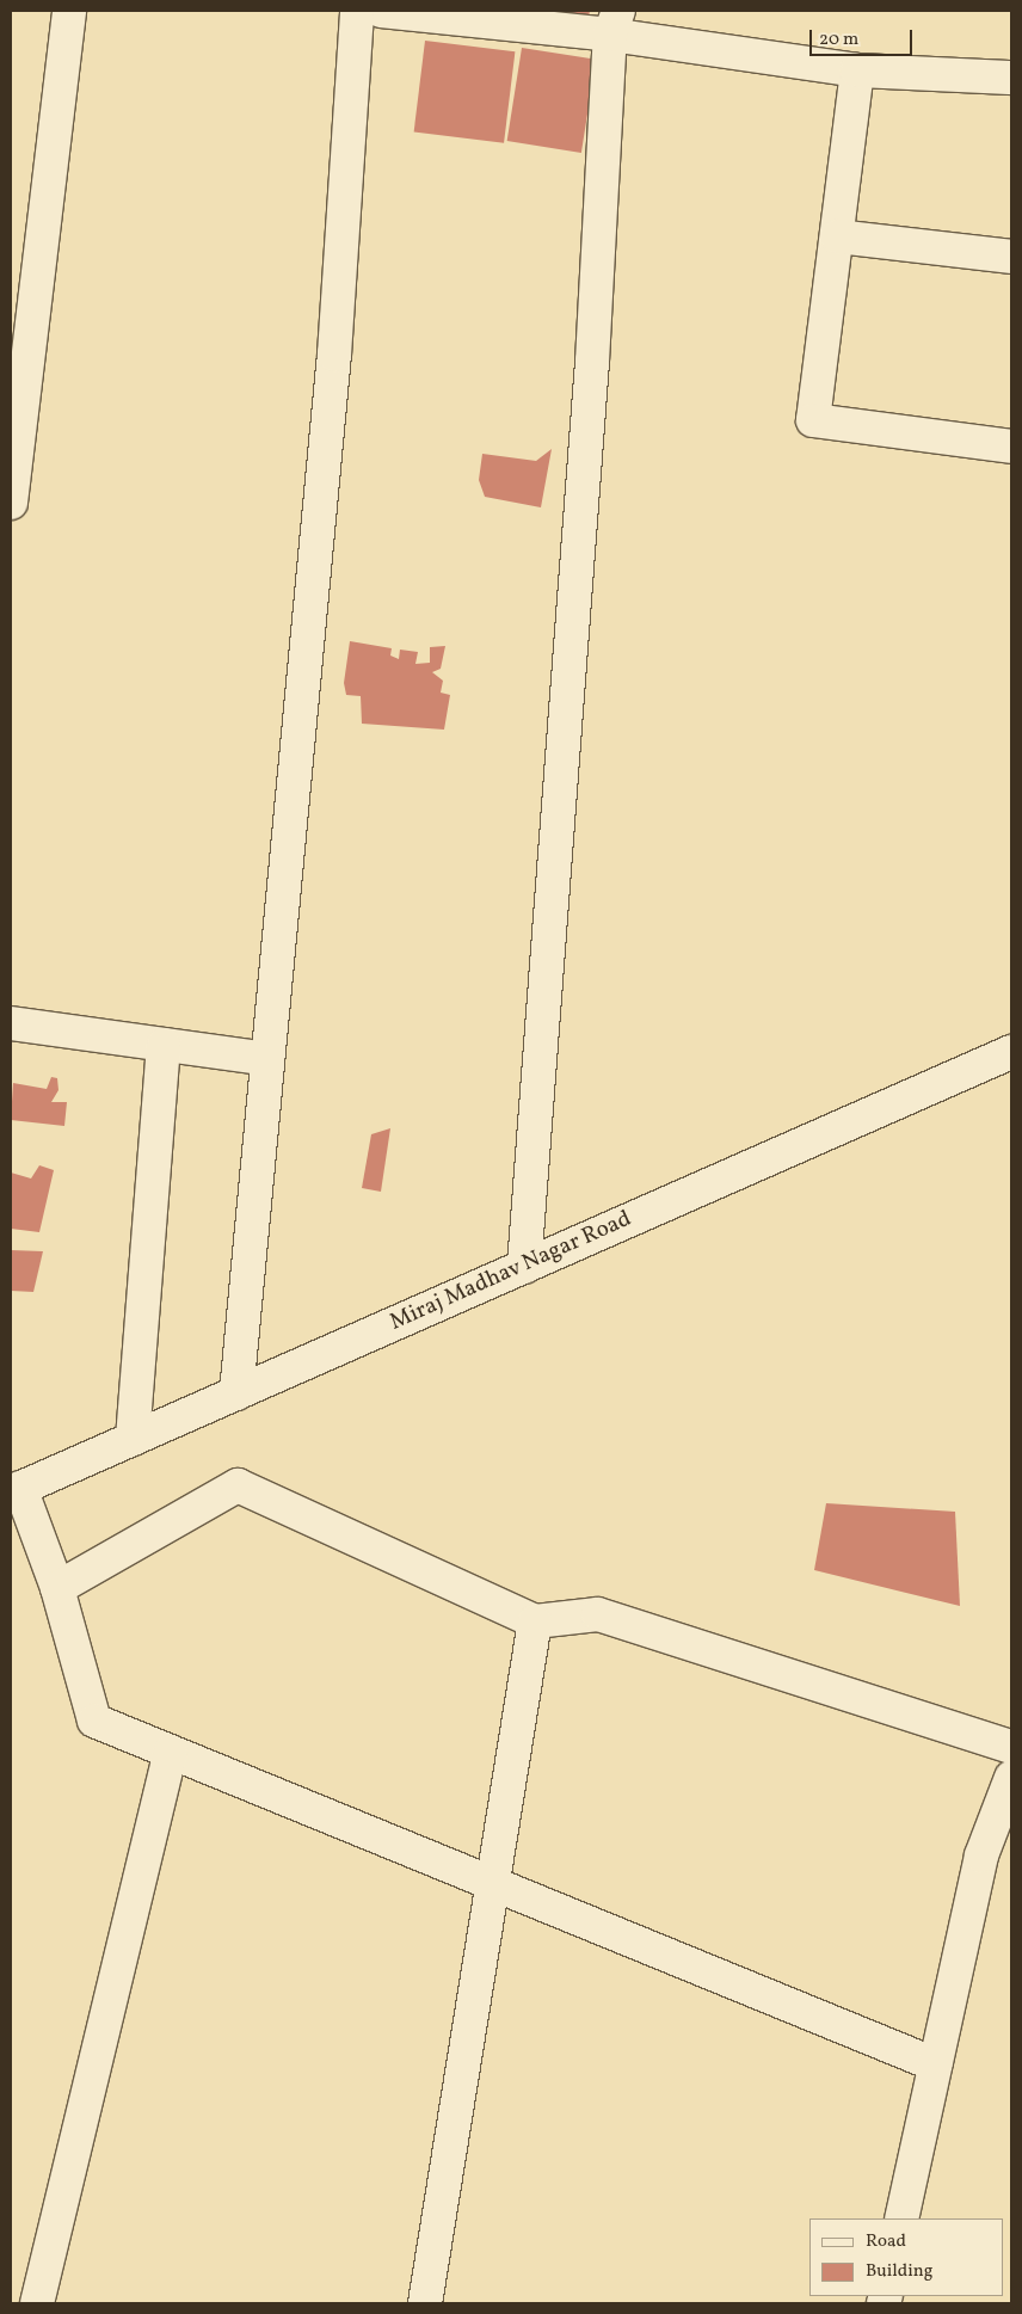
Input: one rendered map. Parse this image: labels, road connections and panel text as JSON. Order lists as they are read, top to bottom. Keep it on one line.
{"streets":{"street":["Miraj Madhav Nagar Road"]},"legend":["Road","Building"],"scale_bar":"20 m"}
